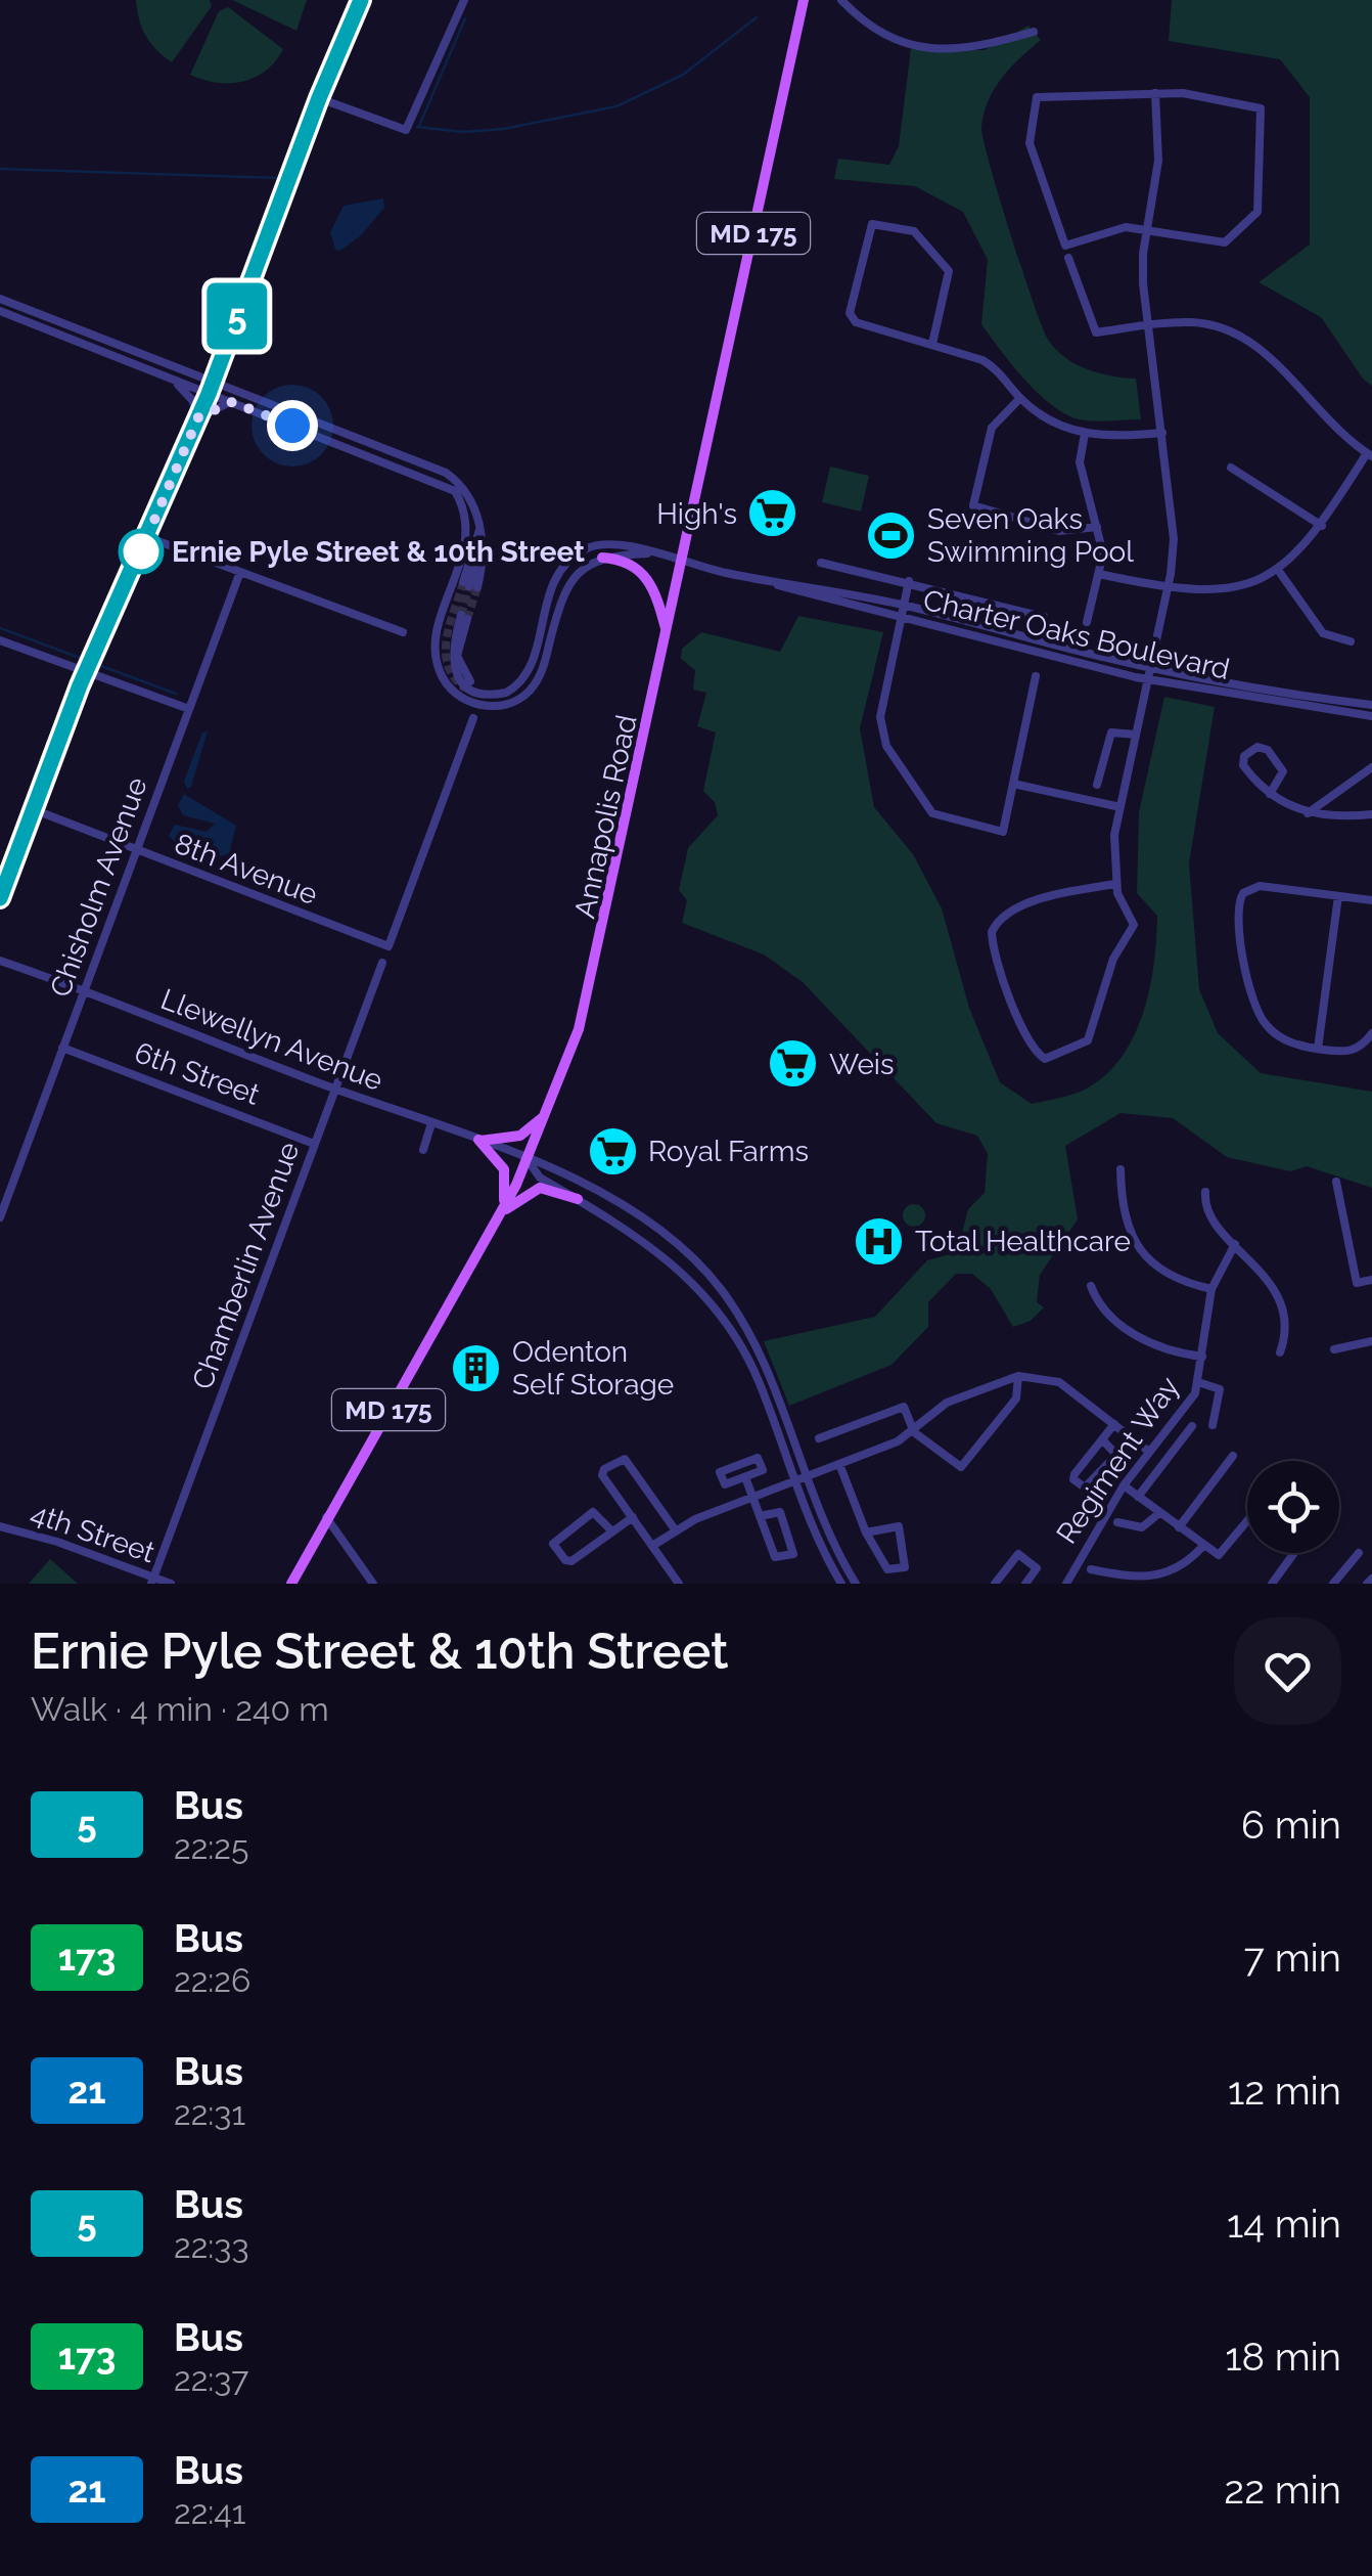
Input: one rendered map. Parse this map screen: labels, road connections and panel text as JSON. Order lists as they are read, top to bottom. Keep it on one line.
{"streets":{"main road":["MD 175","Annapolis Road"],"street":["Charter Oaks Boulevard","8th Avenue","Chisholm Avenue","Llewellyn Avenue","6th Street","Chamberlin Avenue","Regiment Way","4th Street"]},"crossings":[["Charter Oaks Boulevard","Annapolis Road"],["Annapolis Road","Llewellyn Avenue"],["8th Avenue","Chisholm Avenue"],["Chisholm Avenue","Llewellyn Avenue"],["Chisholm Avenue","6th Street"],["Llewellyn Avenue","Chamberlin Avenue"],["6th Street","Chamberlin Avenue"],["Chamberlin Avenue","4th Street"]],"places":{"supermarket":["High's","Weis","Royal Farms"],"sports":["Seven Oaks Swimming Pool"],"other":["Ernie Pyle Street & 10th Street"],"hospital":["Total Healthcare"],"building":["Odenton Self Storage"]},"lines":["bus line 5"],"page":{"on_map":"5","heading":["Ernie Pyle Street & 10th Street","Walk · 4 min · 240 m"],"list":[{"mark":"5","name":"Bus","note":"22:25","value":"6 min"},{"mark":"173","name":"Bus","note":"22:26","value":"7 min"},{"mark":"21","name":"Bus","note":"22:31","value":"12 min"},{"mark":"5","name":"Bus","note":"22:33","value":"14 min"},{"mark":"173","name":"Bus","note":"22:37","value":"18 min"},{"mark":"21","name":"Bus","note":"22:41","value":"22 min"}]}}
